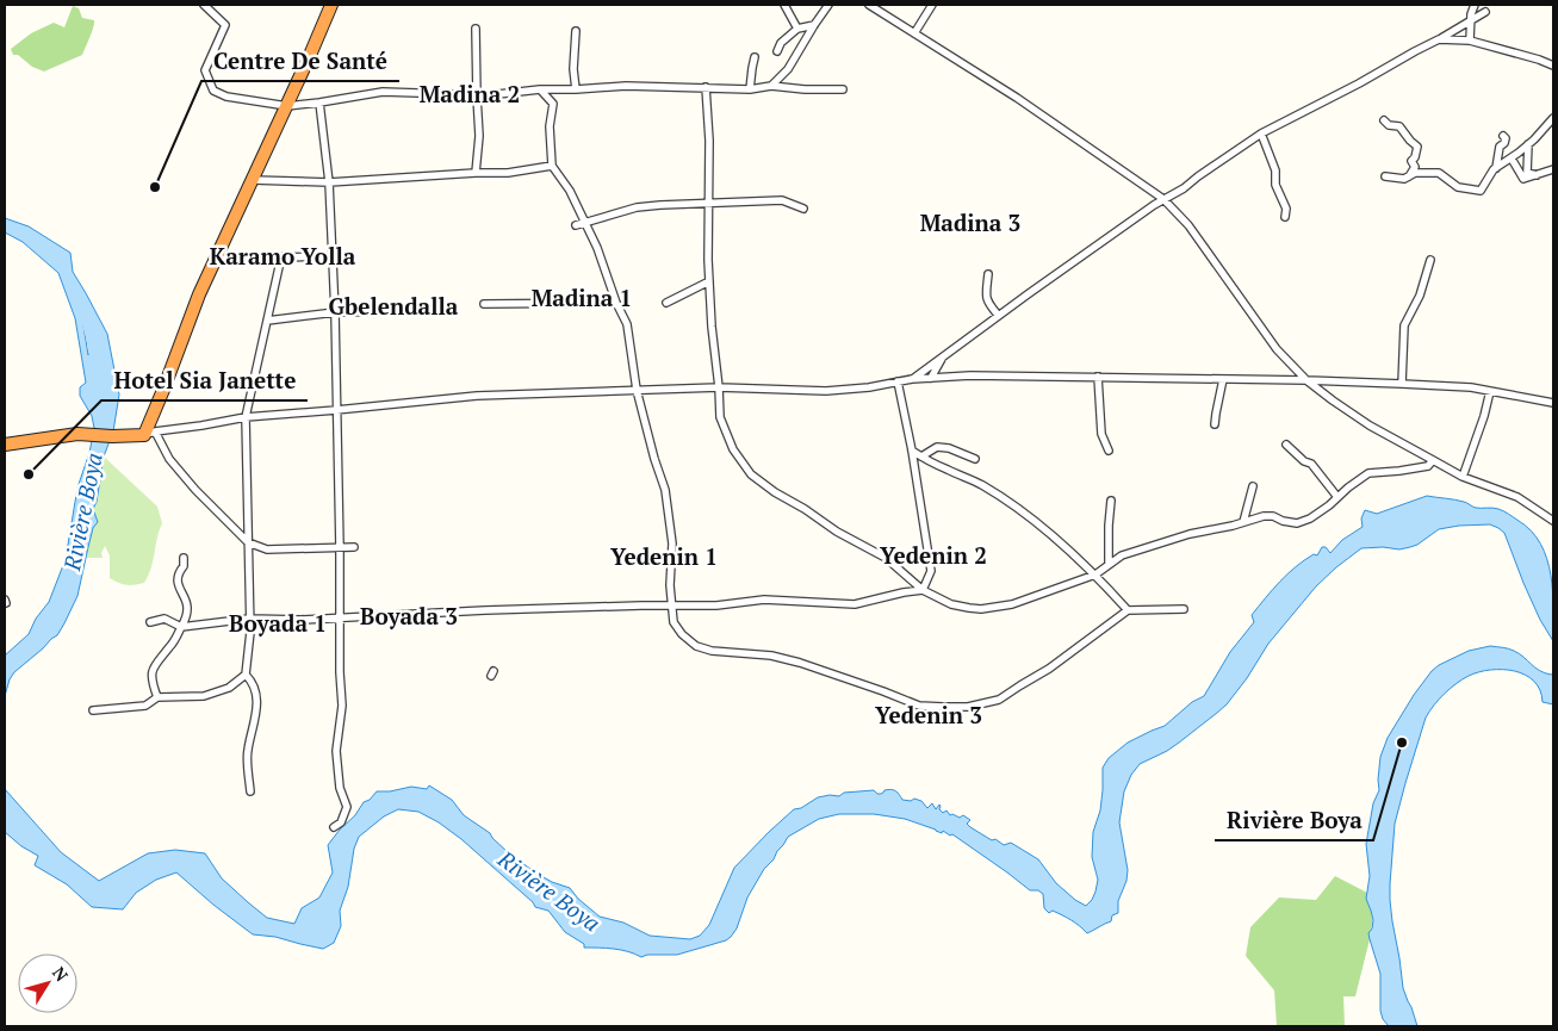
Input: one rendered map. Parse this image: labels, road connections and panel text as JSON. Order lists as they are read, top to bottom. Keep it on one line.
{"districts":["Madina 2","Madina 3","Karamo Yolla","Madina 1","Gbelendalla","Yedenin 2","Yedenin 1","Boyada 3","Boyada 1","Yedenin 3"],"water":["Rivière Boya"],"places":["Centre De Santé","Hotel Sia Janette","Rivière Boya"],"north":"top right"}
